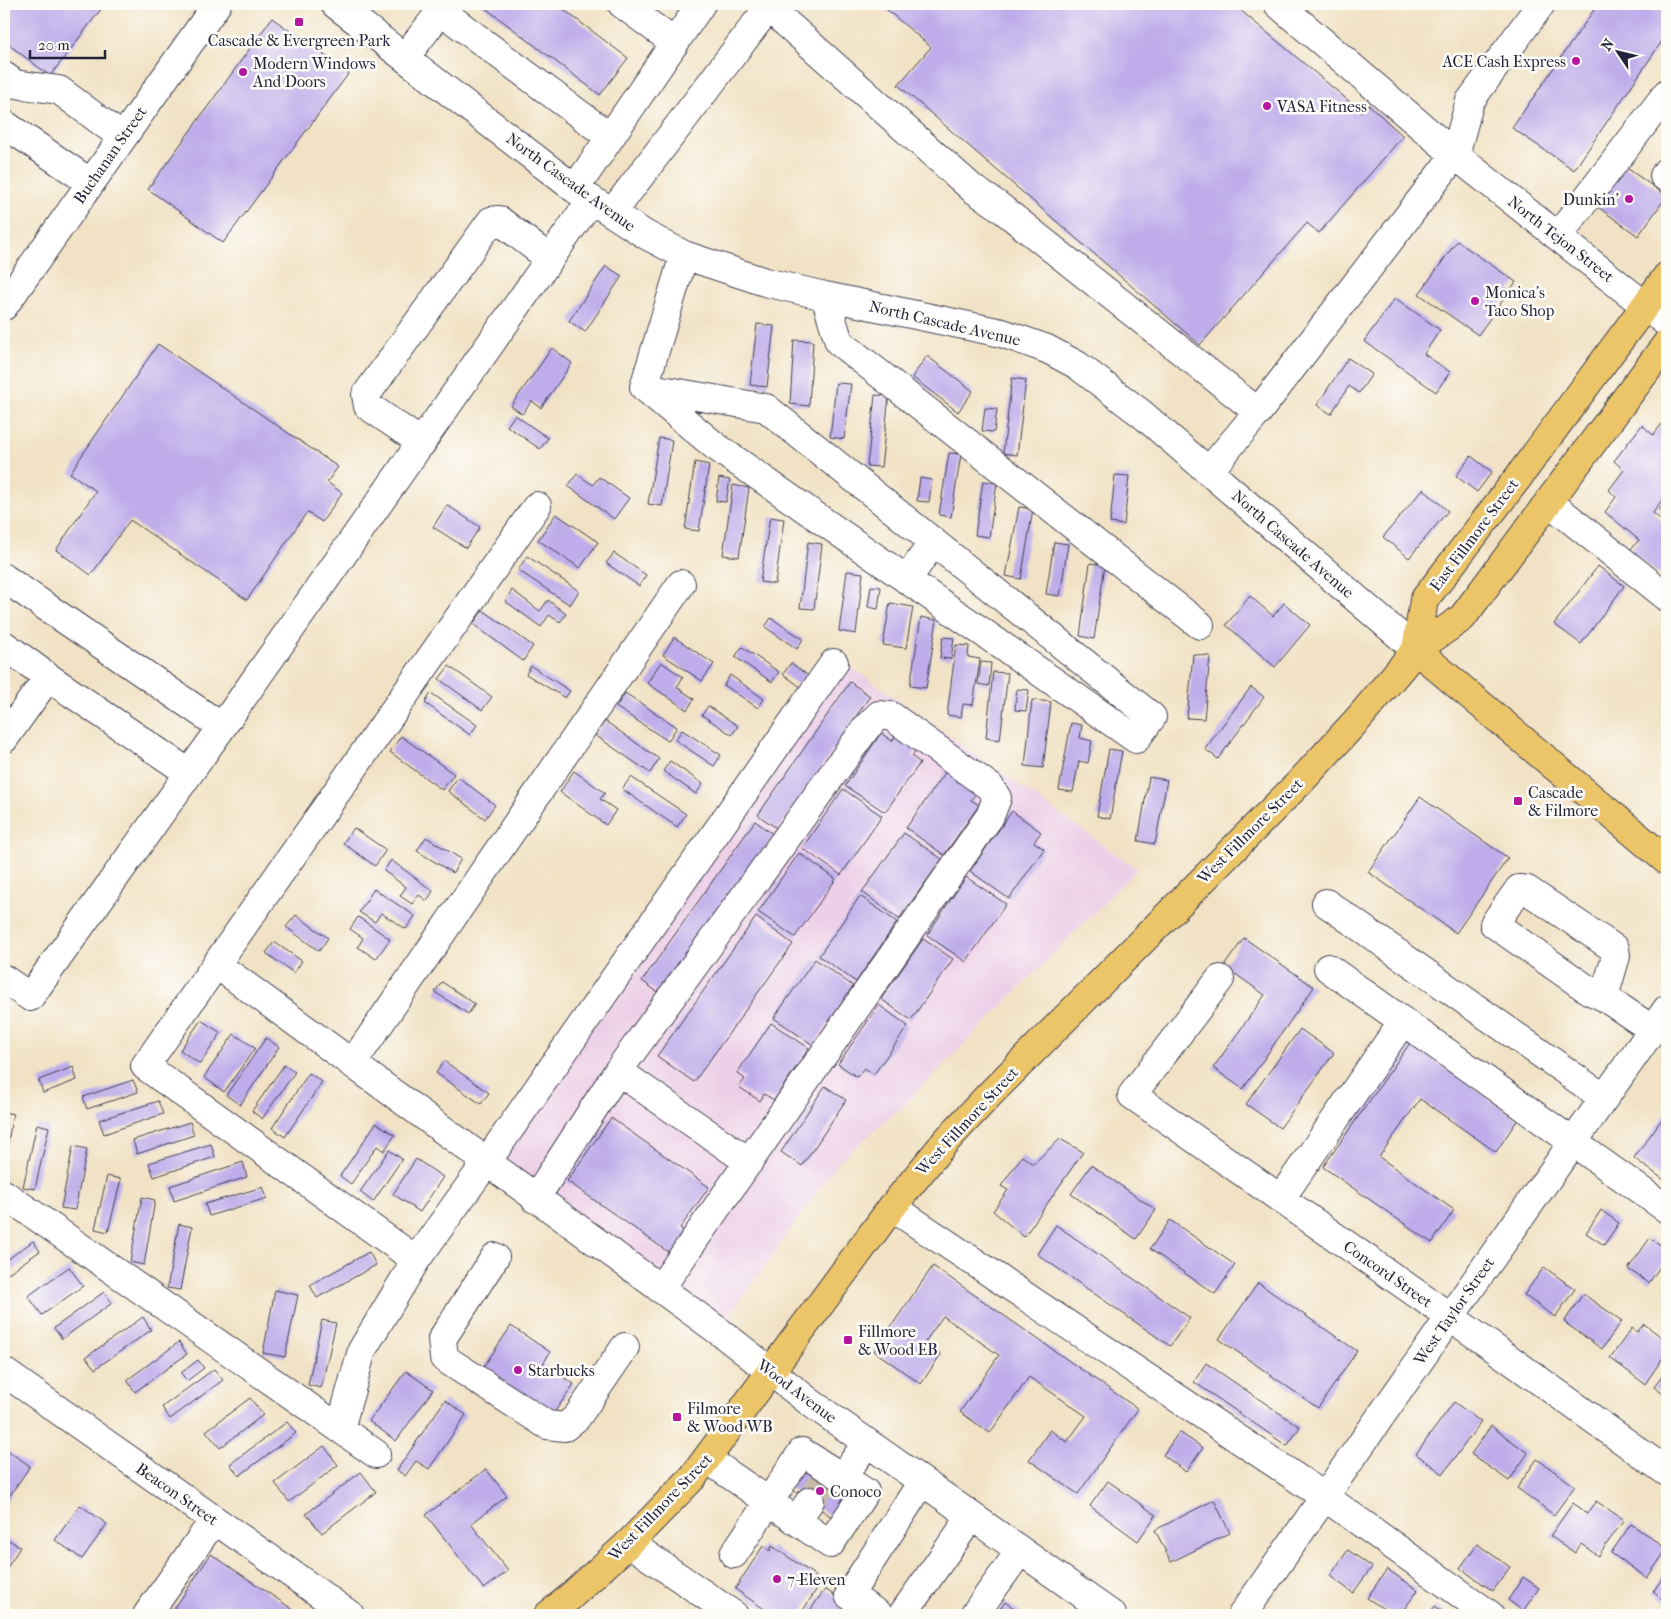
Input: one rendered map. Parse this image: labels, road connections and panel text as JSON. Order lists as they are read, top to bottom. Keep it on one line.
{"streets":{"main road":["North Cascade Avenue","East Fillmore Street","West Fillmore Street"],"street":["Buchanan Street","North Tejon Street","Concord Street","West Taylor Street","Wood Avenue","Beacon Street"]},"crossings":[["North Cascade Avenue","East Fillmore Street"],["North Cascade Avenue","West Fillmore Street"],["North Tejon Street","East Fillmore Street"],["East Fillmore Street","West Fillmore Street"],["West Fillmore Street","Wood Avenue"],["Concord Street","West Taylor Street"]],"places":{"transit":["Cascade & Evergreen Park","Cascade & Filmore","Fillmore & Wood EB","Filmore & Wood WB"],"other":["ACE Cash Express","Modern Windows And Doors","VASA Fitness","Dunkin'","Monica's Taco Shop","Starbucks","Conoco","7-Eleven"]},"scale_bar":"20 m","north":"top left"}
